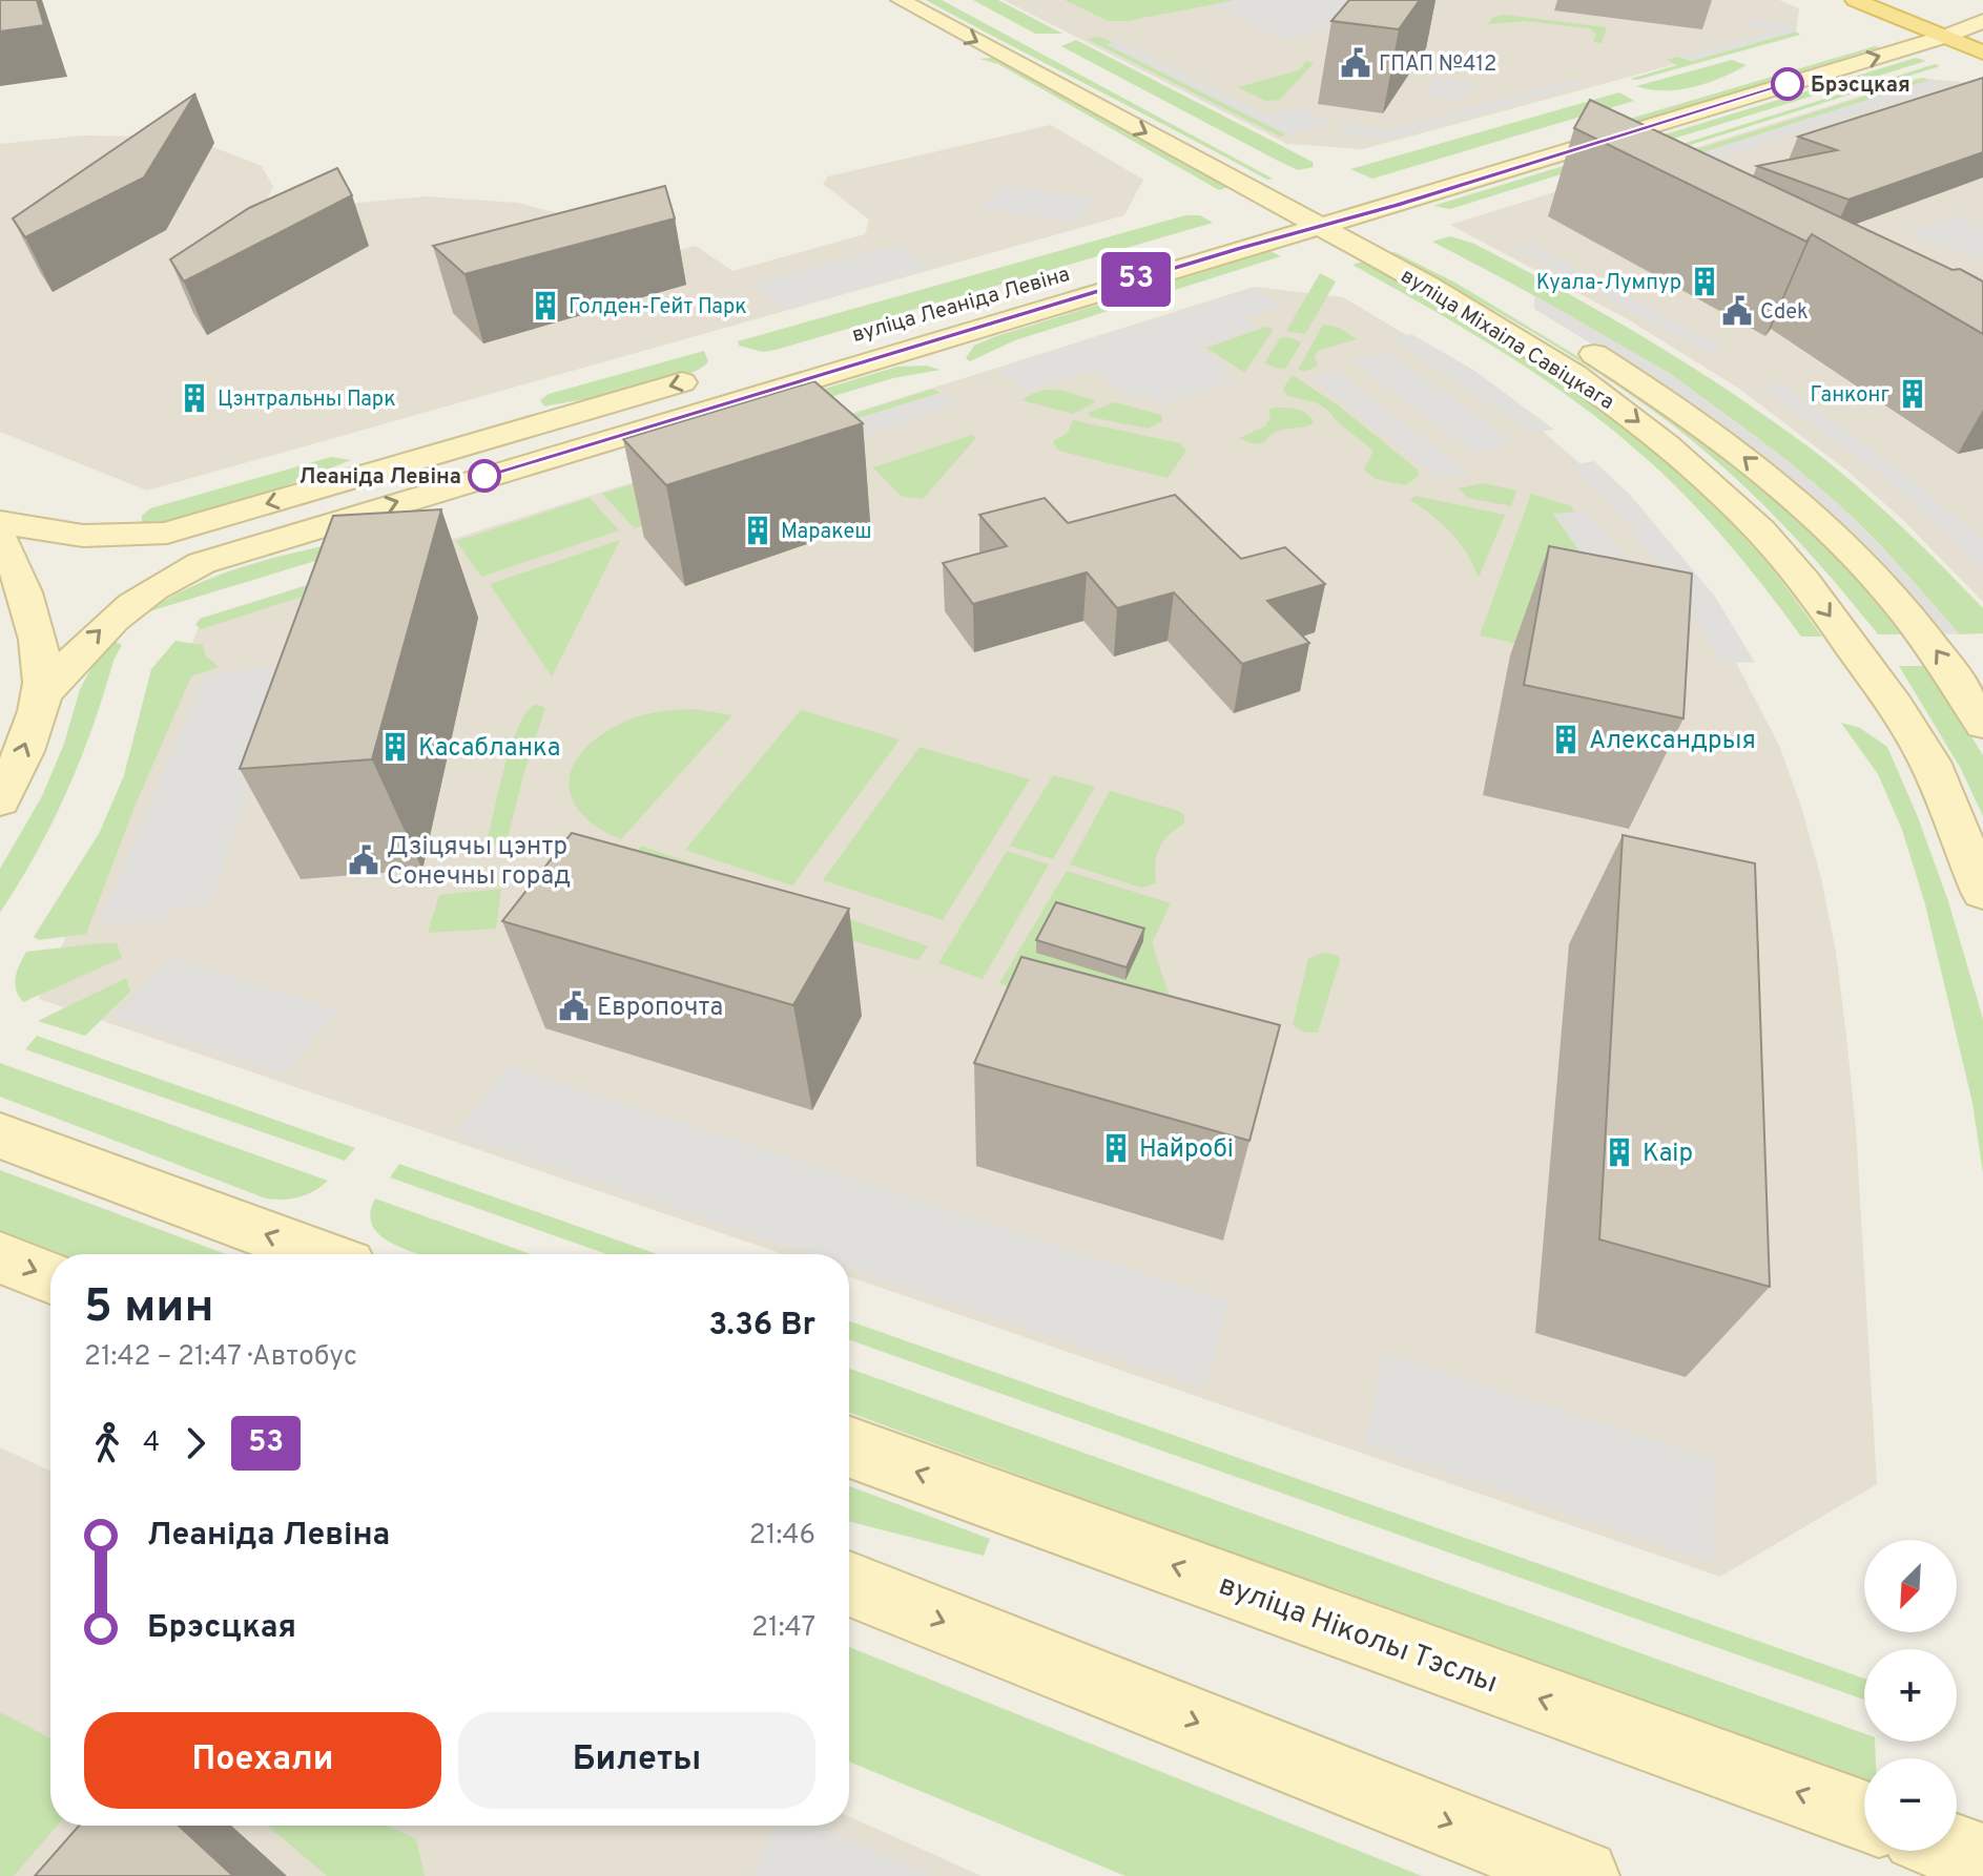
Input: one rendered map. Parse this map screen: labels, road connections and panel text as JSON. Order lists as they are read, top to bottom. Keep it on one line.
{"streets":{"main road":["вуліца Леаніда Левіна","вуліца Міхаіла Савіцкага","вуліца Ніколы Тэслы"]},"crossings":[["вуліца Леаніда Левіна","вуліца Міхаіла Савіцкага"]],"places":{"public building":["ГПАП №412","Cdek","Дзіцячы цэнтр Сонечны горад","Европочта"],"other":["Брэсцкая","Леаніда Левіна"],"building":["Куала-Лумпур","Голден-Гейт Парк","Ганконг","Цэнтральны Парк","Маракеш","Александрыя","Касабланка","Найробі","Каір"]},"lines":["bus line 53"],"north":"bottom left","page":{"on_map":"53","heading":["5 мин","21:42 – 21:47 · Автобус","3.36 Br"],"legs":["4","53"],"list":[{"name":"Леаніда Левіна","value":"21:46"},{"name":"Брэсцкая","value":"21:47"}],"map_buttons":["+","−"],"buttons":["Поехали","Билеты"]}}
